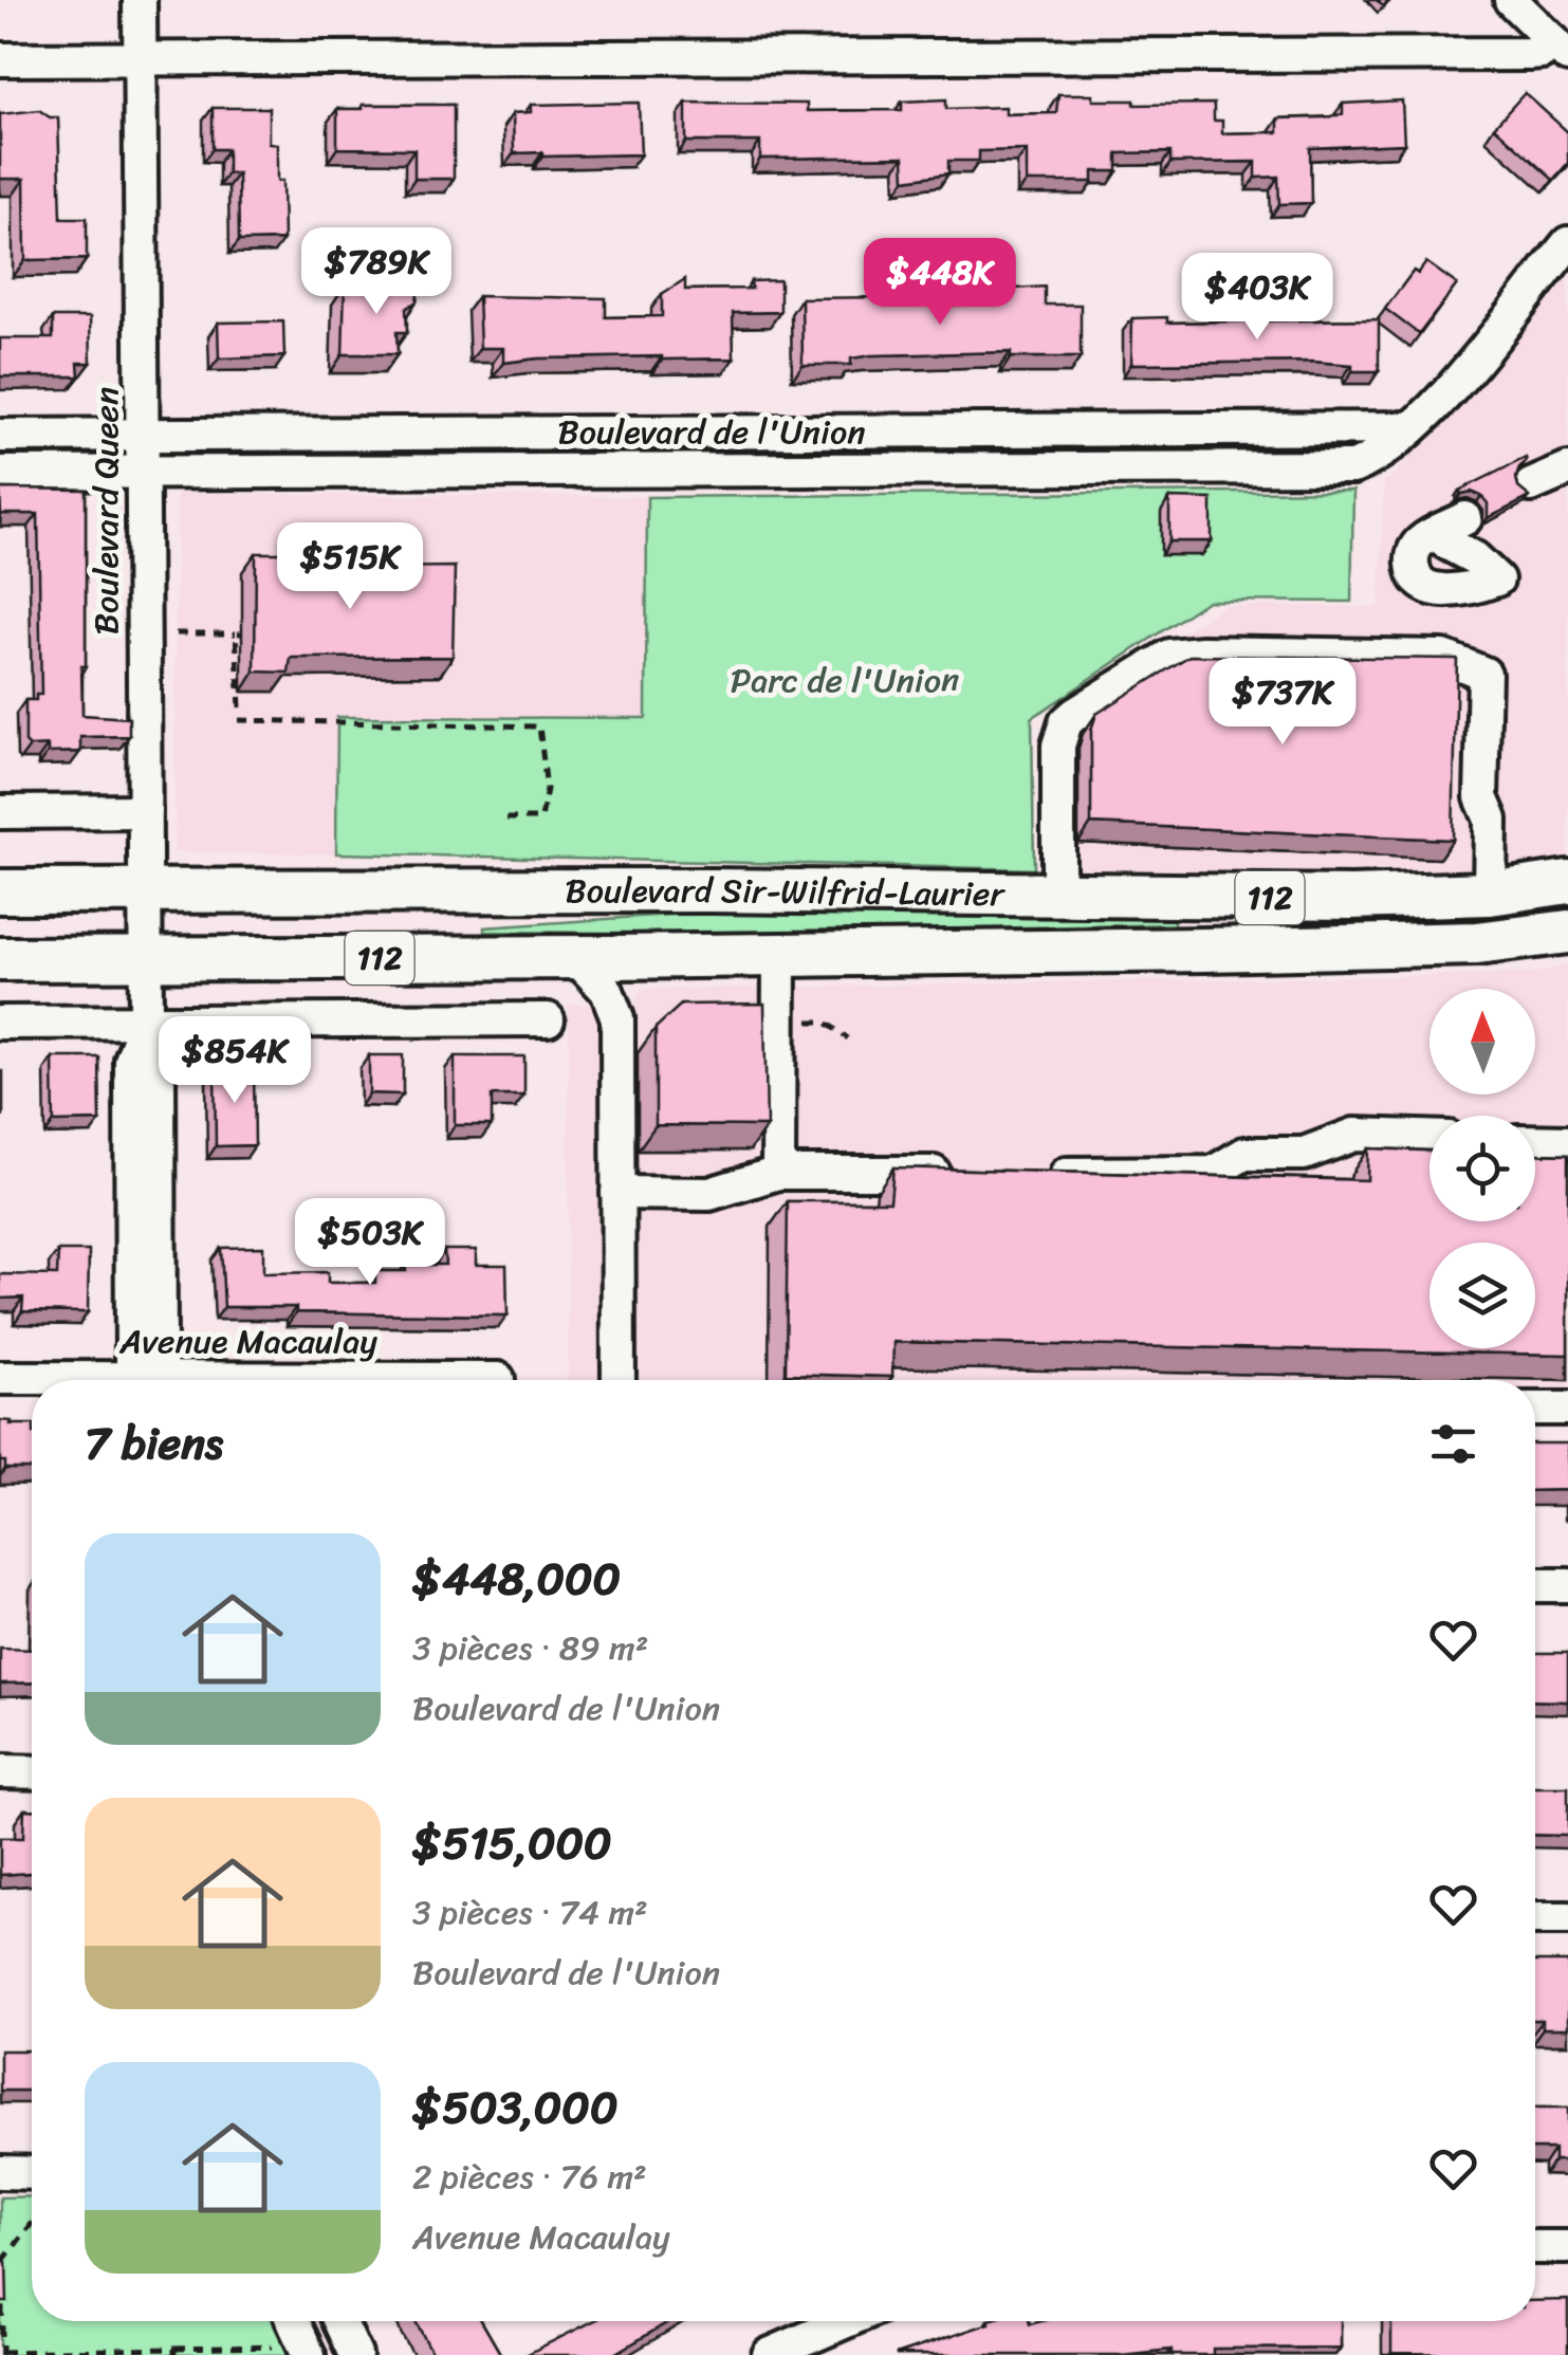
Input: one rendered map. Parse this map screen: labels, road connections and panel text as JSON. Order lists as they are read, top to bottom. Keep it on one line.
{"streets":{"main road":["Boulevard Sir-Wilfrid-Laurier","112"],"street":["Boulevard de l'Union","Boulevard Queen","Avenue Macaulay"]},"crossings":[["Boulevard de l'Union","Boulevard Queen"],["Boulevard Queen","Boulevard Sir-Wilfrid-Laurier"]],"parks":["Parc de l'Union"],"north":"top","page":{"price":["$789K","$448K","$403K","$515K","$737K","$854K","$503K"],"heading":"7 biens","list":[{"name":"$448,000","note":"3 pièces · 89 m² · Boulevard de l'Union"},{"name":"$515,000","note":"3 pièces · 74 m² · Boulevard de l'Union"},{"name":"$503,000","note":"2 pièces · 76 m² · Avenue Macaulay"}]}}
